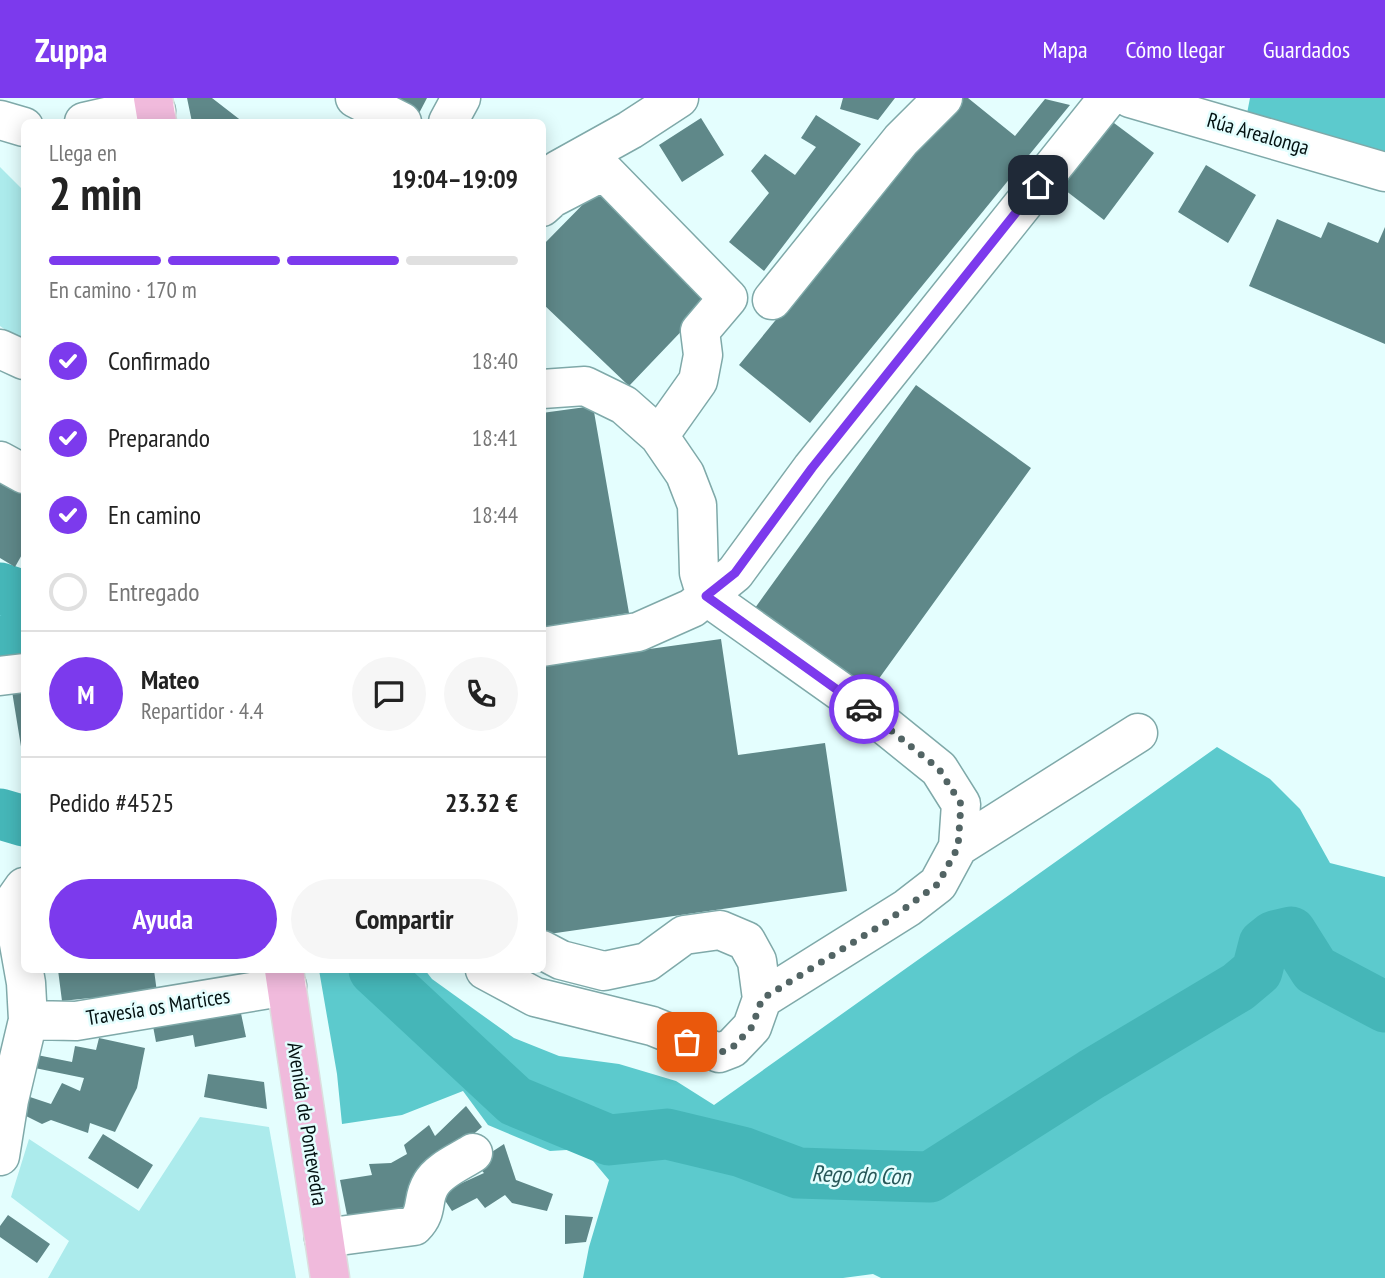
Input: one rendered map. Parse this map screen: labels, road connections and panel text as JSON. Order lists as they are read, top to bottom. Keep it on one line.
{"streets":{"main road":["Avenida de Pontevedra"],"street":["Rúa Arealonga","Travesía os Martices"]},"crossings":[["Travesía os Martices","Avenida de Pontevedra"]],"water":["Rego do Con"],"page":{"header":"Zuppa","nav":["Mapa","Cómo llegar","Guardados"],"heading":["2 min","Llega en","19:04–19:09"],"panel":["Mateo","Repartidor · 4.4","Pedido #4525","23.32 €"],"bar":"En camino · 170 m","list":[["Confirmado","18:40"],["Preparando","18:41"],["En camino","18:44"],"Entregado"],"round":"M","buttons":["Ayuda","Compartir"]}}
